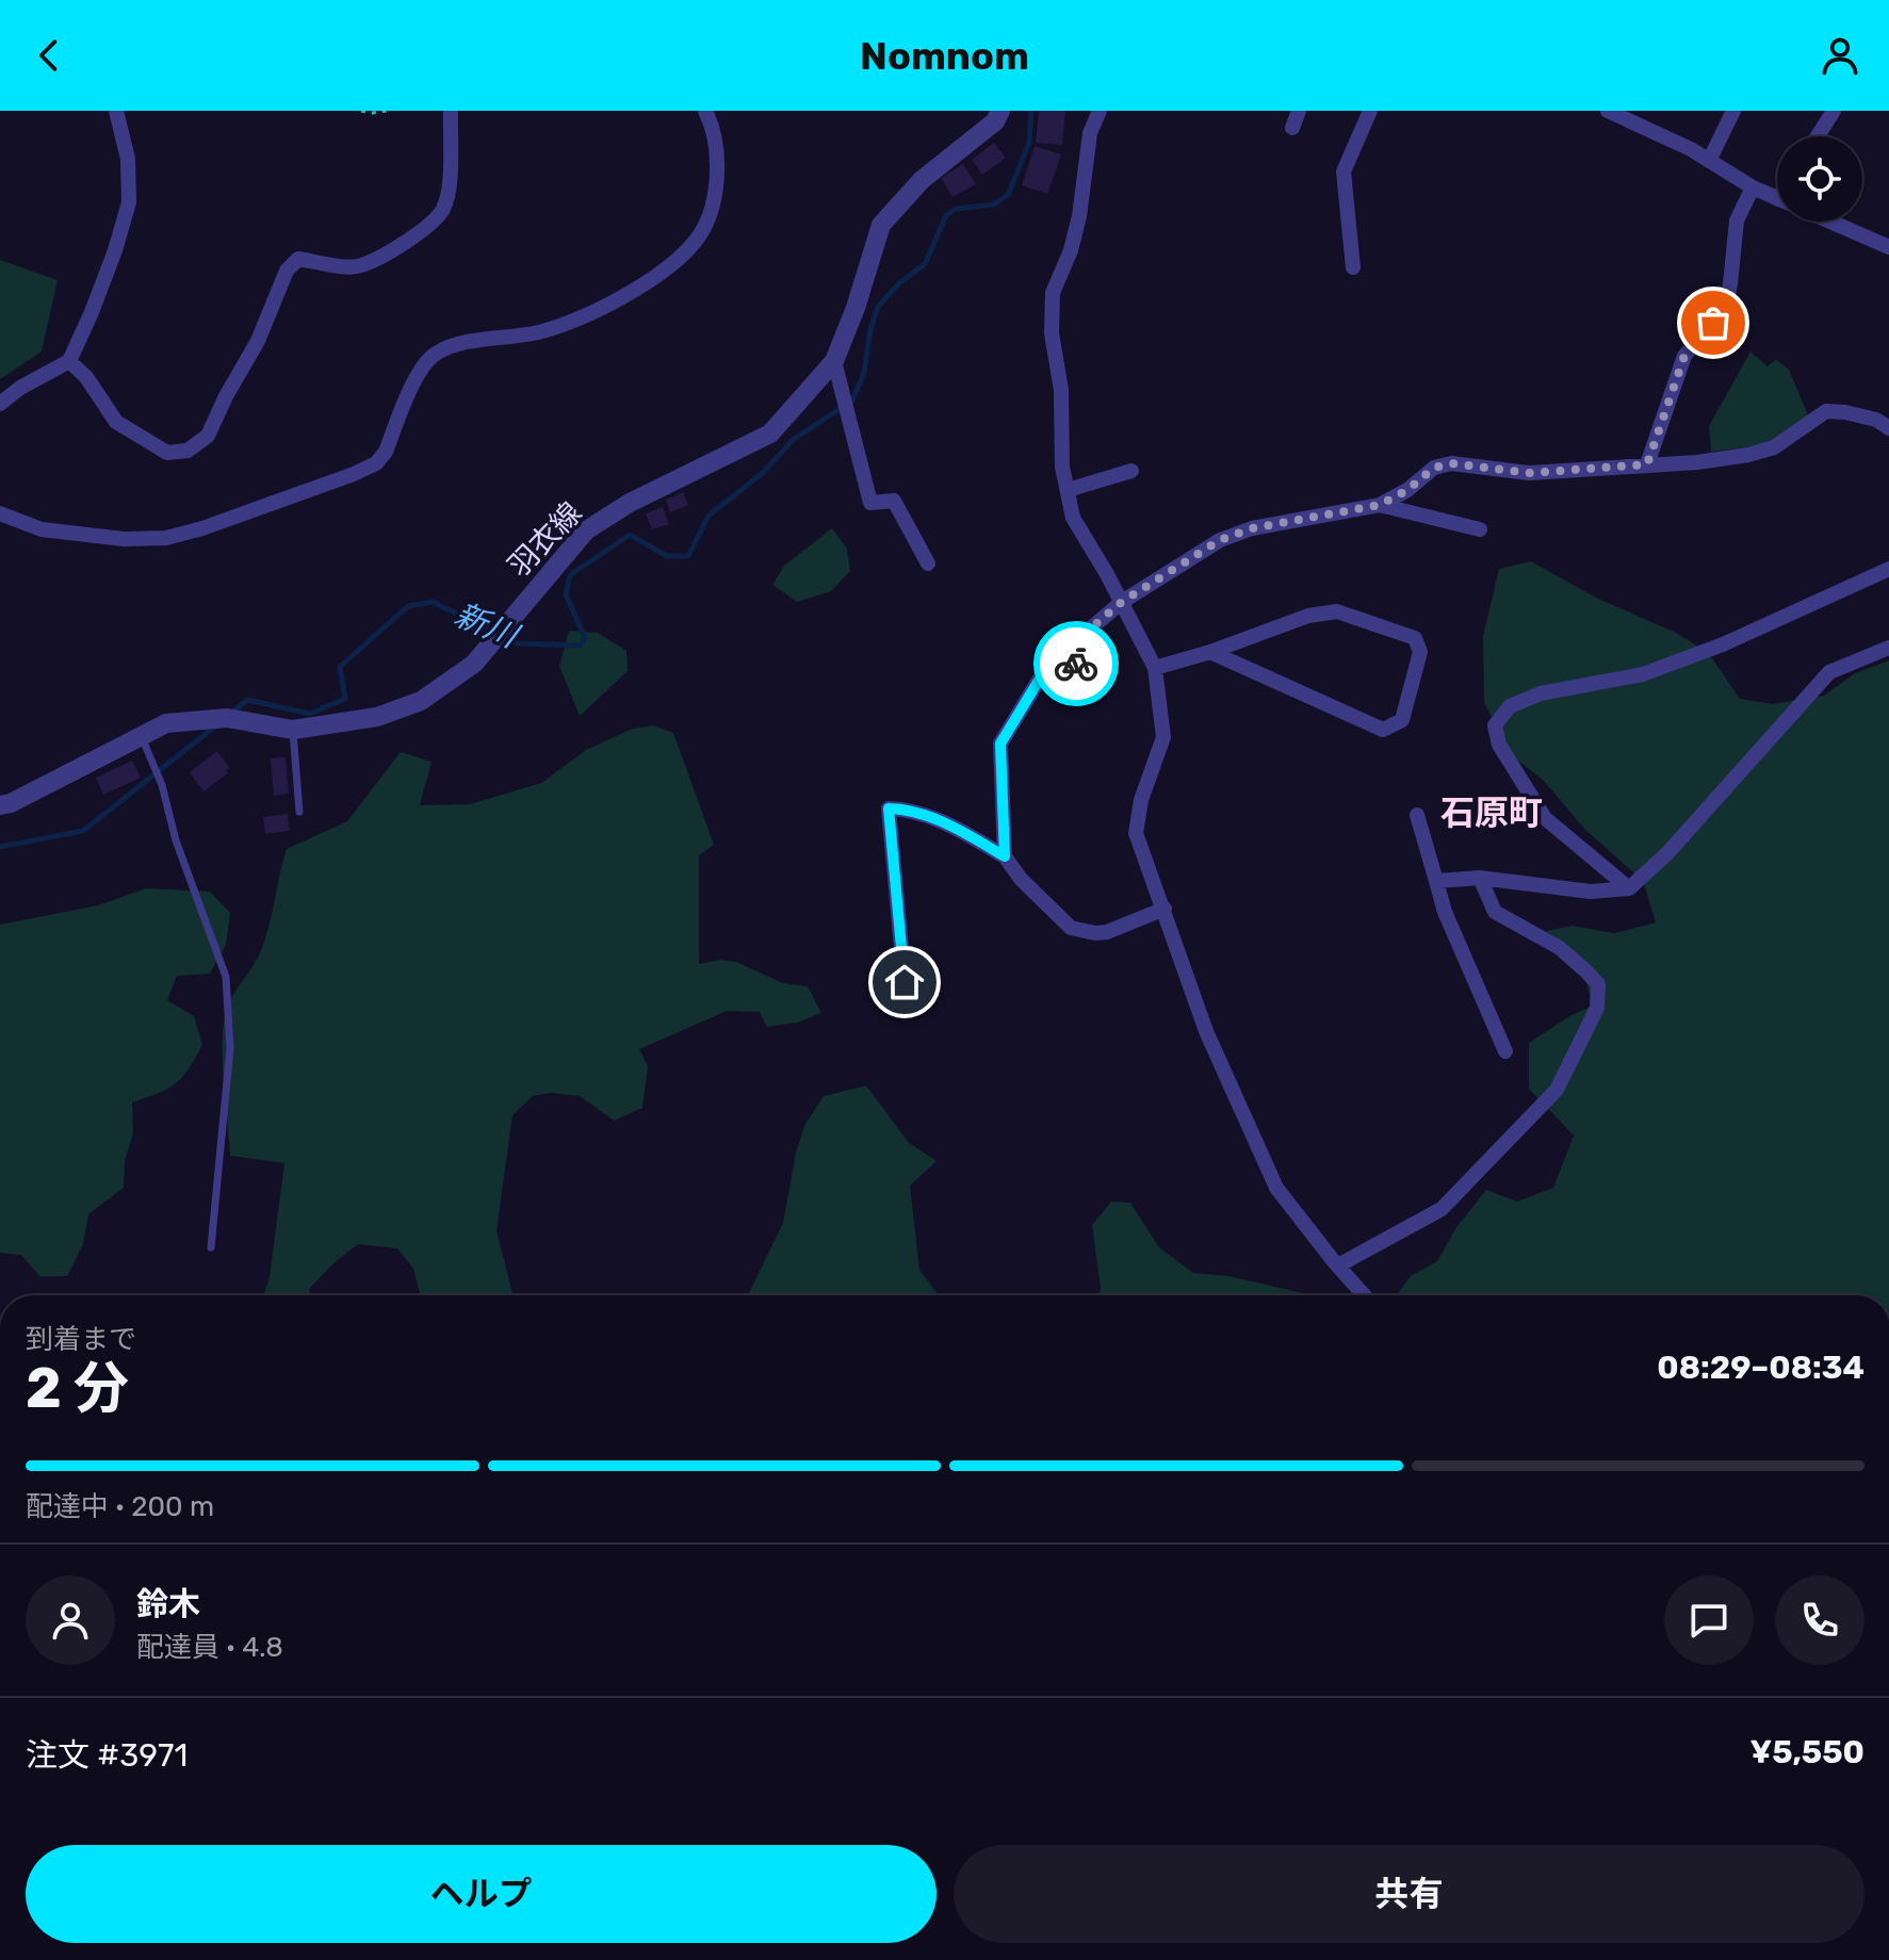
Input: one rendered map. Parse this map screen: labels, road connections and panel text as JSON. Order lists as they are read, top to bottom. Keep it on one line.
{"streets":{"street":["羽衣線"]},"districts":["石原町"],"water":["新川"],"page":{"header":"Nomnom","heading":["2 分","到着まで","08:29–08:34"],"panel":["鈴木","配達員 · 4.8","注文 #3971","¥5,550"],"bar":"配達中 · 200 m","buttons":["ヘルプ","共有"]}}
